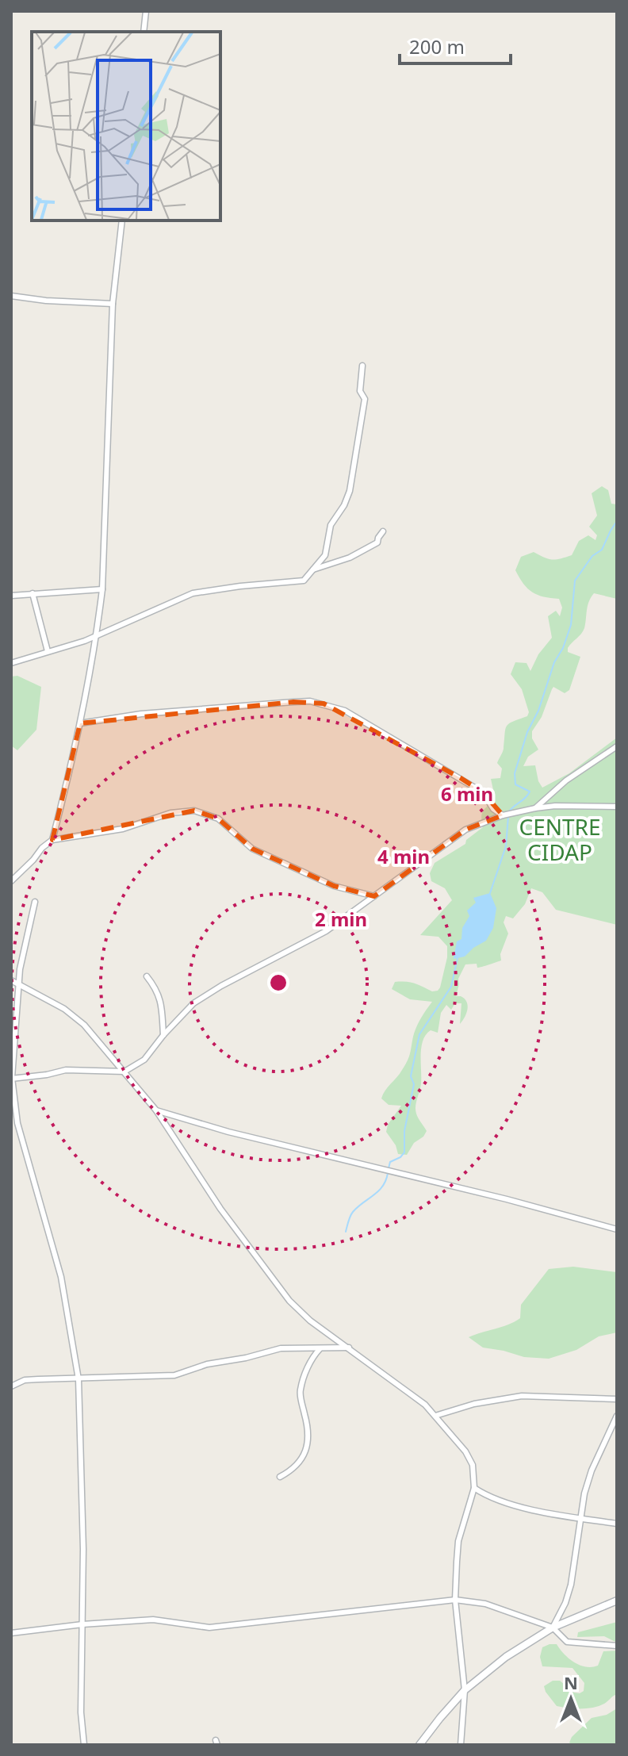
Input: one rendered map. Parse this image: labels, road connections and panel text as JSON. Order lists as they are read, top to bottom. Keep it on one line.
{"parks":["CENTRE CIDAP"],"scale_bar":"200 m","north":"top","rings":["6 min","4 min","2 min"]}
